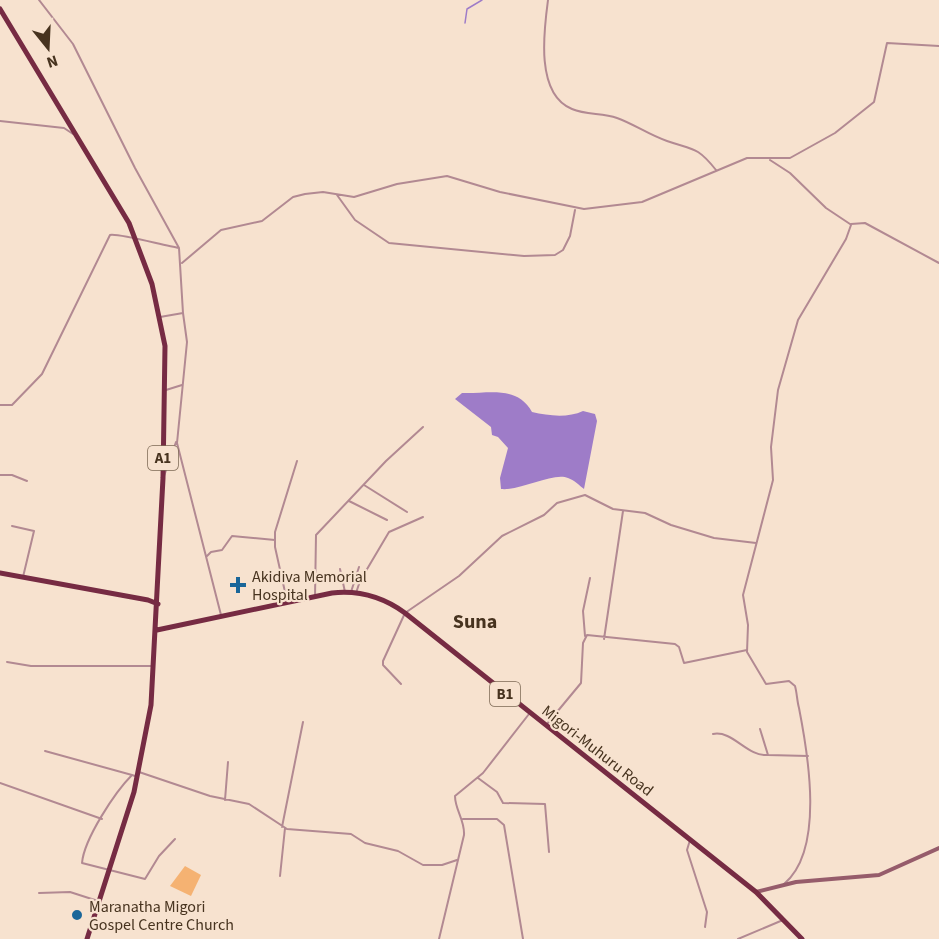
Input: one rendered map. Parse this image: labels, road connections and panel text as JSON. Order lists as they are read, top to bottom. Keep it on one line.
{"streets":{"highway":["A1","B1","Migori-Muhuru Road"]},"crossings":[["A1","Migori-Muhuru Road"]],"districts":["Suna"],"places":{"health":["Akidiva Memorial Hospital"],"other":["Maranatha Migori Gospel Centre Church"]},"north":"bottom"}
